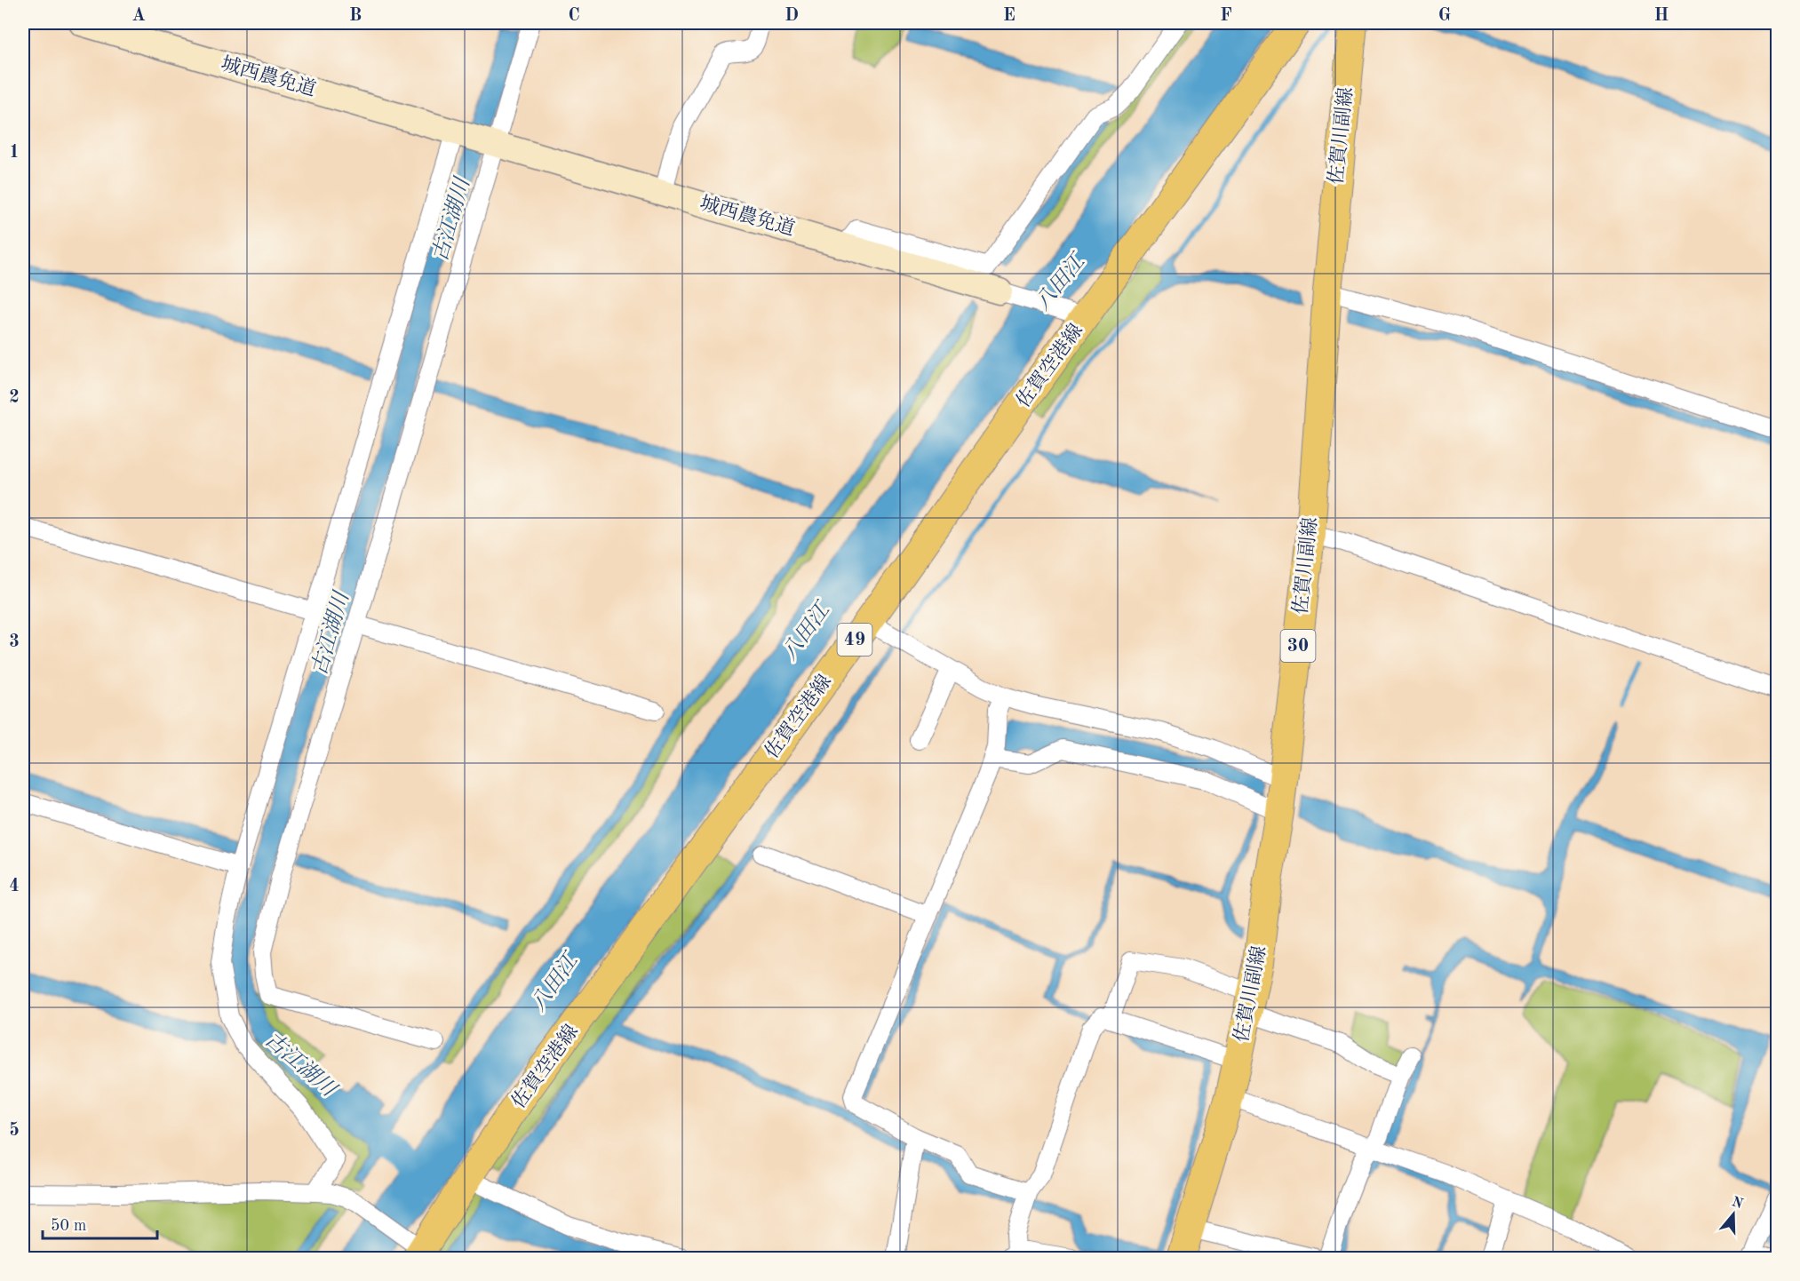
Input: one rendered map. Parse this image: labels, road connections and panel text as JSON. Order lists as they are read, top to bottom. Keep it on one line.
{"streets":{"main road":["佐賀川副線","佐賀空港線","49","30"],"street":["城西農免道"]},"water":["古江湖川","八田江"],"scale_bar":"50 m","north":"top","grid":{"columns":["A","B","C","D","E","F","G","H"],"rows":["1","2","3","4","5"]}}
